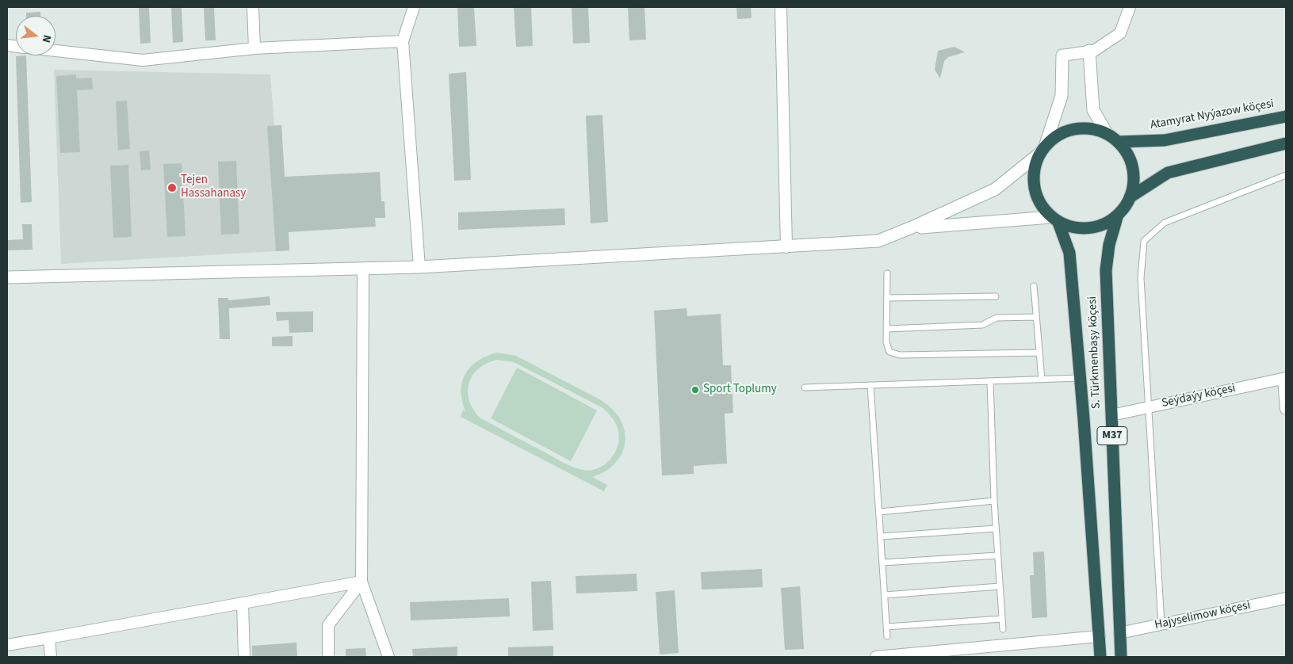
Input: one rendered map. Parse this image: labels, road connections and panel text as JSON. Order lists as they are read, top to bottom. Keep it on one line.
{"streets":{"highway":["Atamyrat Nyýazow köçesi","S. Türkmenbaşy köçesi","M37"],"street":["Seýdaýy köçesi","Hajyselimow köçesi"]},"crossings":[["Atamyrat Nyýazow köçesi","S. Türkmenbaşy köçesi"],["S. Türkmenbaşy köçesi","Seýdaýy köçesi"],["S. Türkmenbaşy köçesi","Hajyselimow köçesi"]],"places":["Tejen Hassahanasy","Sport Toplumy"],"north":"right"}
